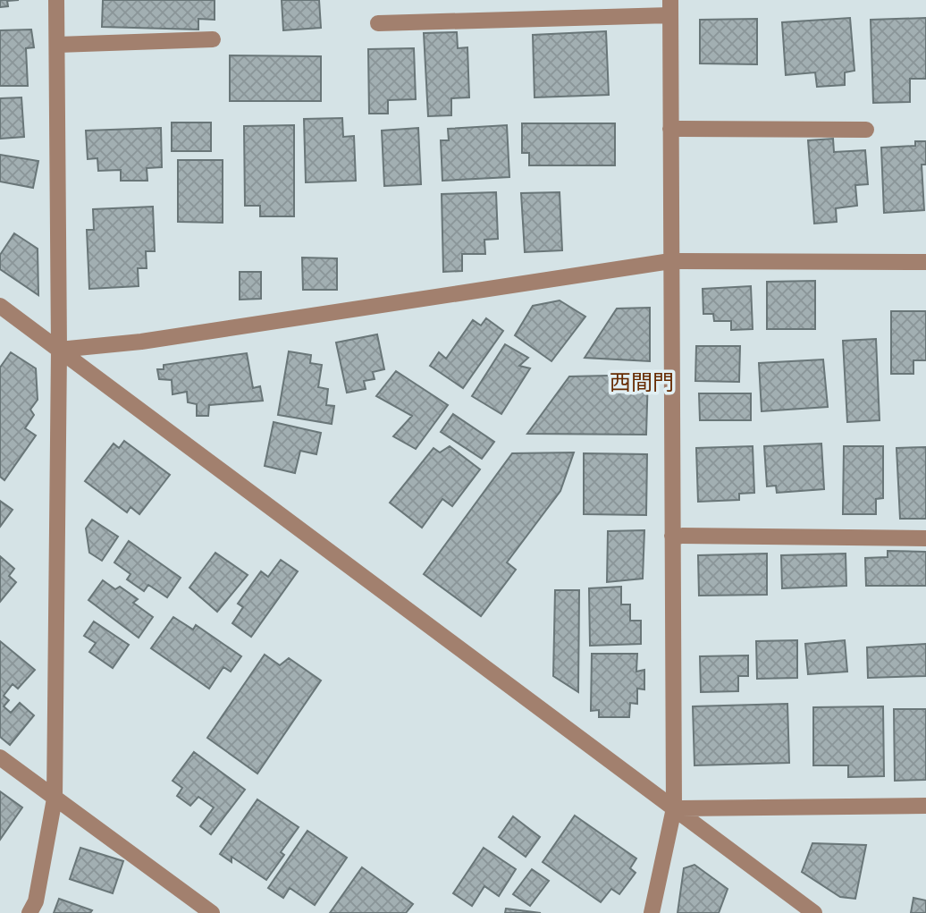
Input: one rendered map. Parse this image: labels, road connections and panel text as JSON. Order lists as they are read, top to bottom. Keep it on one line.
{"districts":["西間門"]}
